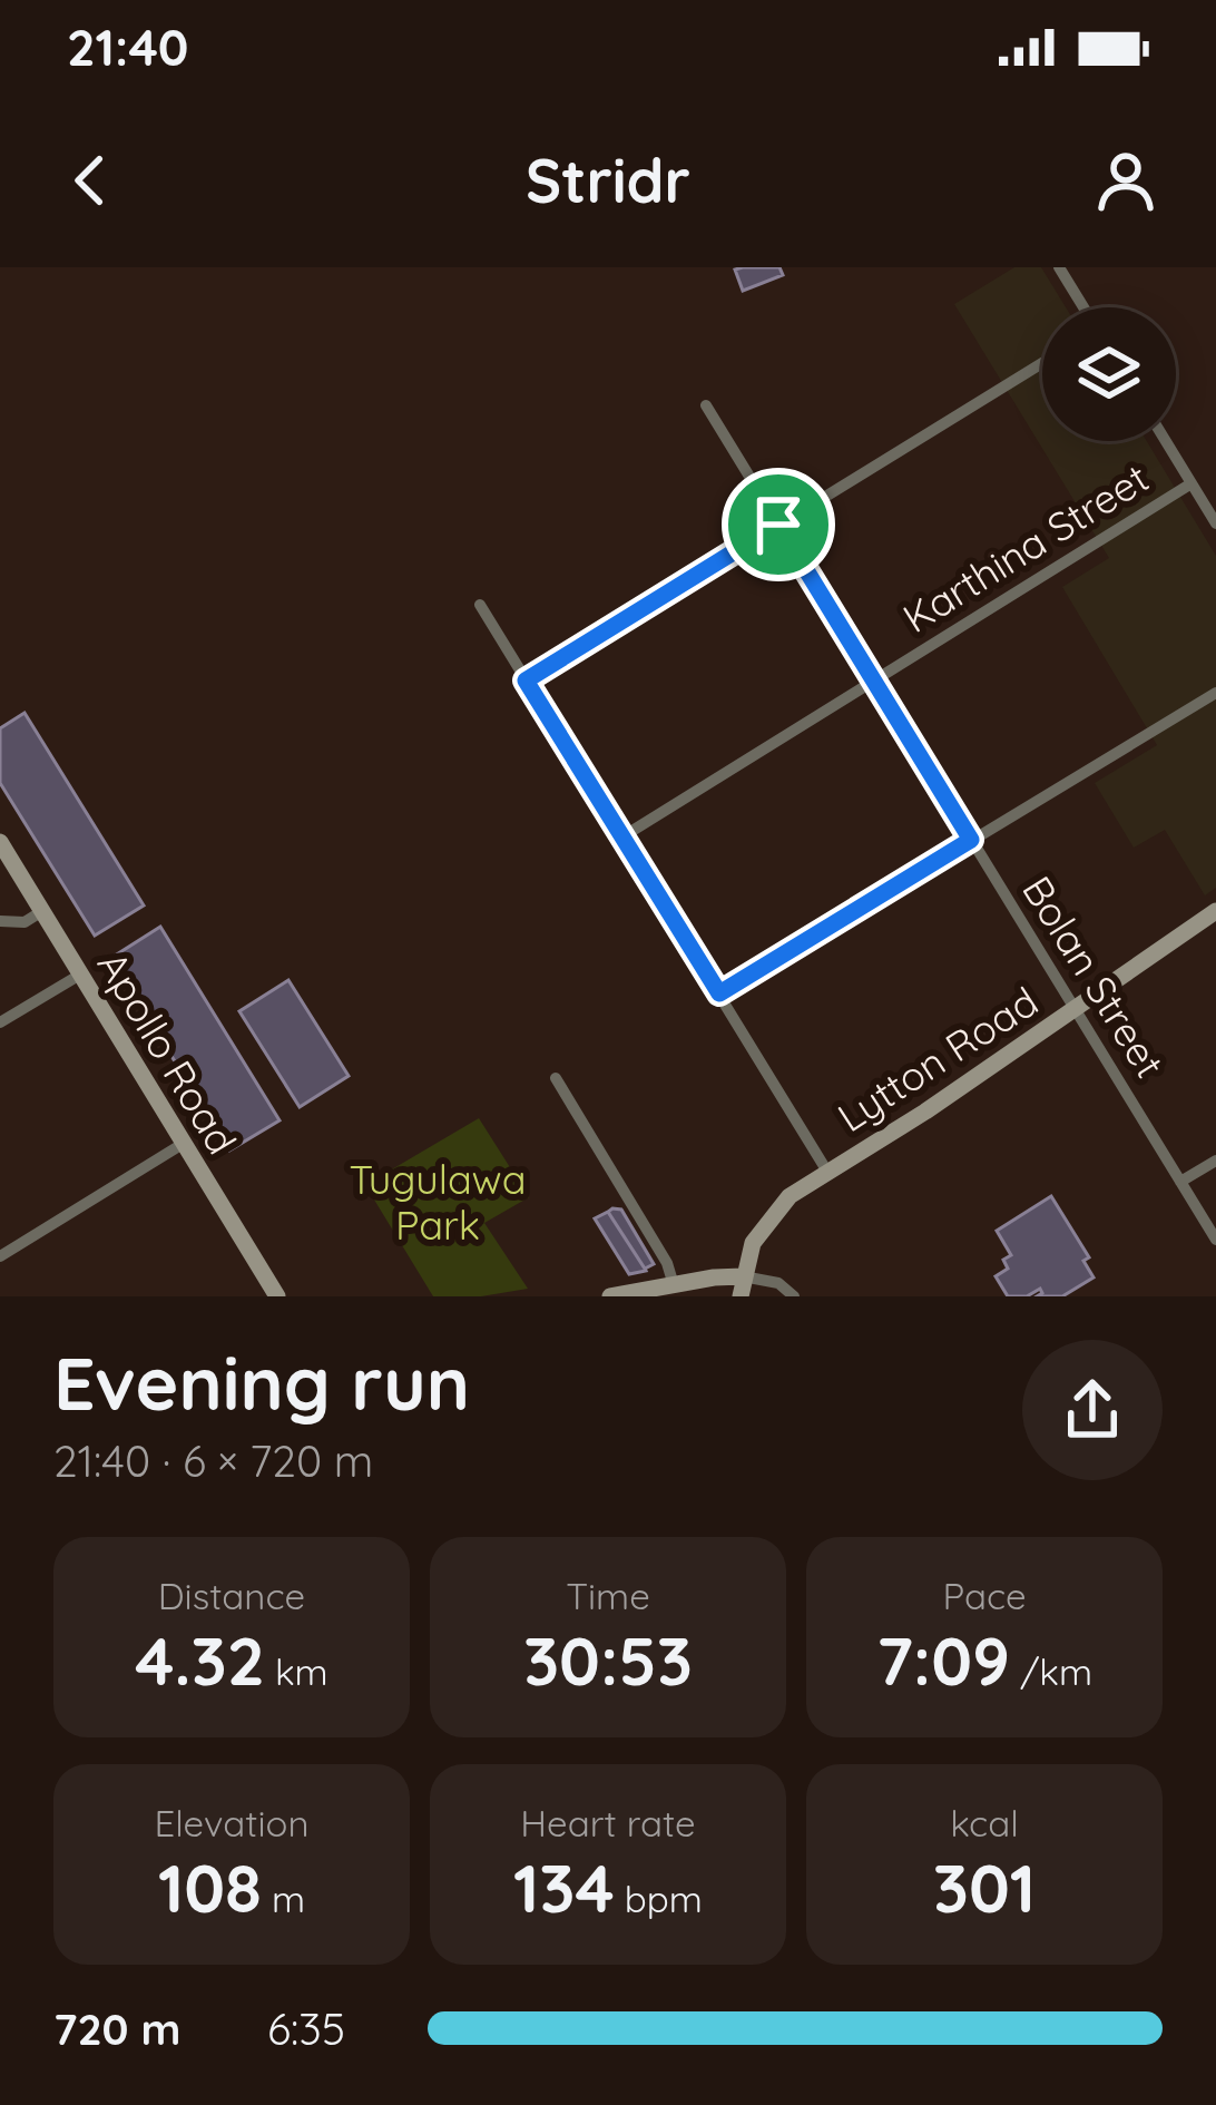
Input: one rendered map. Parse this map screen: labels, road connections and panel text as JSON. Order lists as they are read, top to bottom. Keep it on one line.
{"streets":{"street":["Karthina Street","Bolan Street","Apollo Road","Lytton Road"]},"crossings":[["Karthina Street","Bolan Street"],["Bolan Street","Lytton Road"]],"parks":["Tugulawa Park"],"page":{"status":"21:40","header":"Stridr","heading":["Evening run","21:40 · 6 × 720 m"],"stats":[["Distance","4.32 km"],["Time","30:53"],["Pace","7:09 /km"],["Elevation","108 m"],["Heart rate","134 bpm"],["kcal","301"]],"list":[{"name":"720 m","note":"6:35"}]}}
